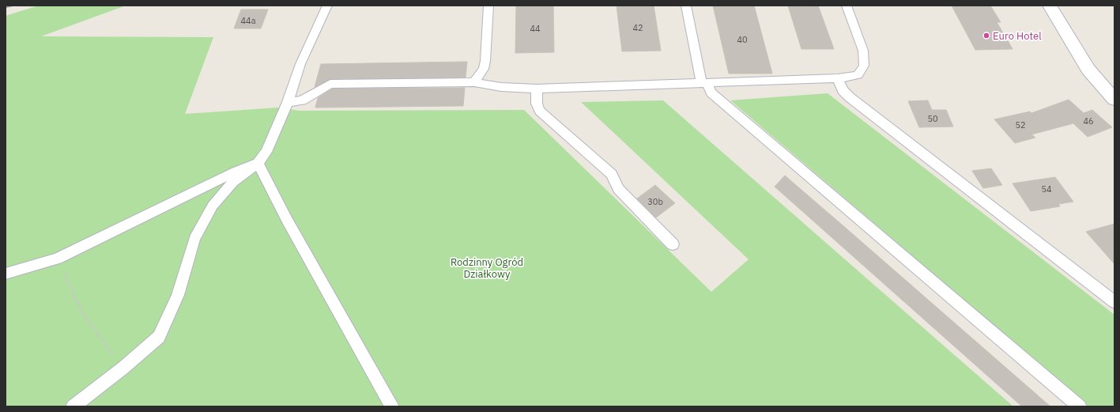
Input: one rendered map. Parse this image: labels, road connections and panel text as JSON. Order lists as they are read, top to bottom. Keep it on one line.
{"parks":["Rodzinny Ogród Działkowy"],"places":["Euro Hotel"],"house_numbers":["44a","42","44","40","50","46","52","54","30b"]}
